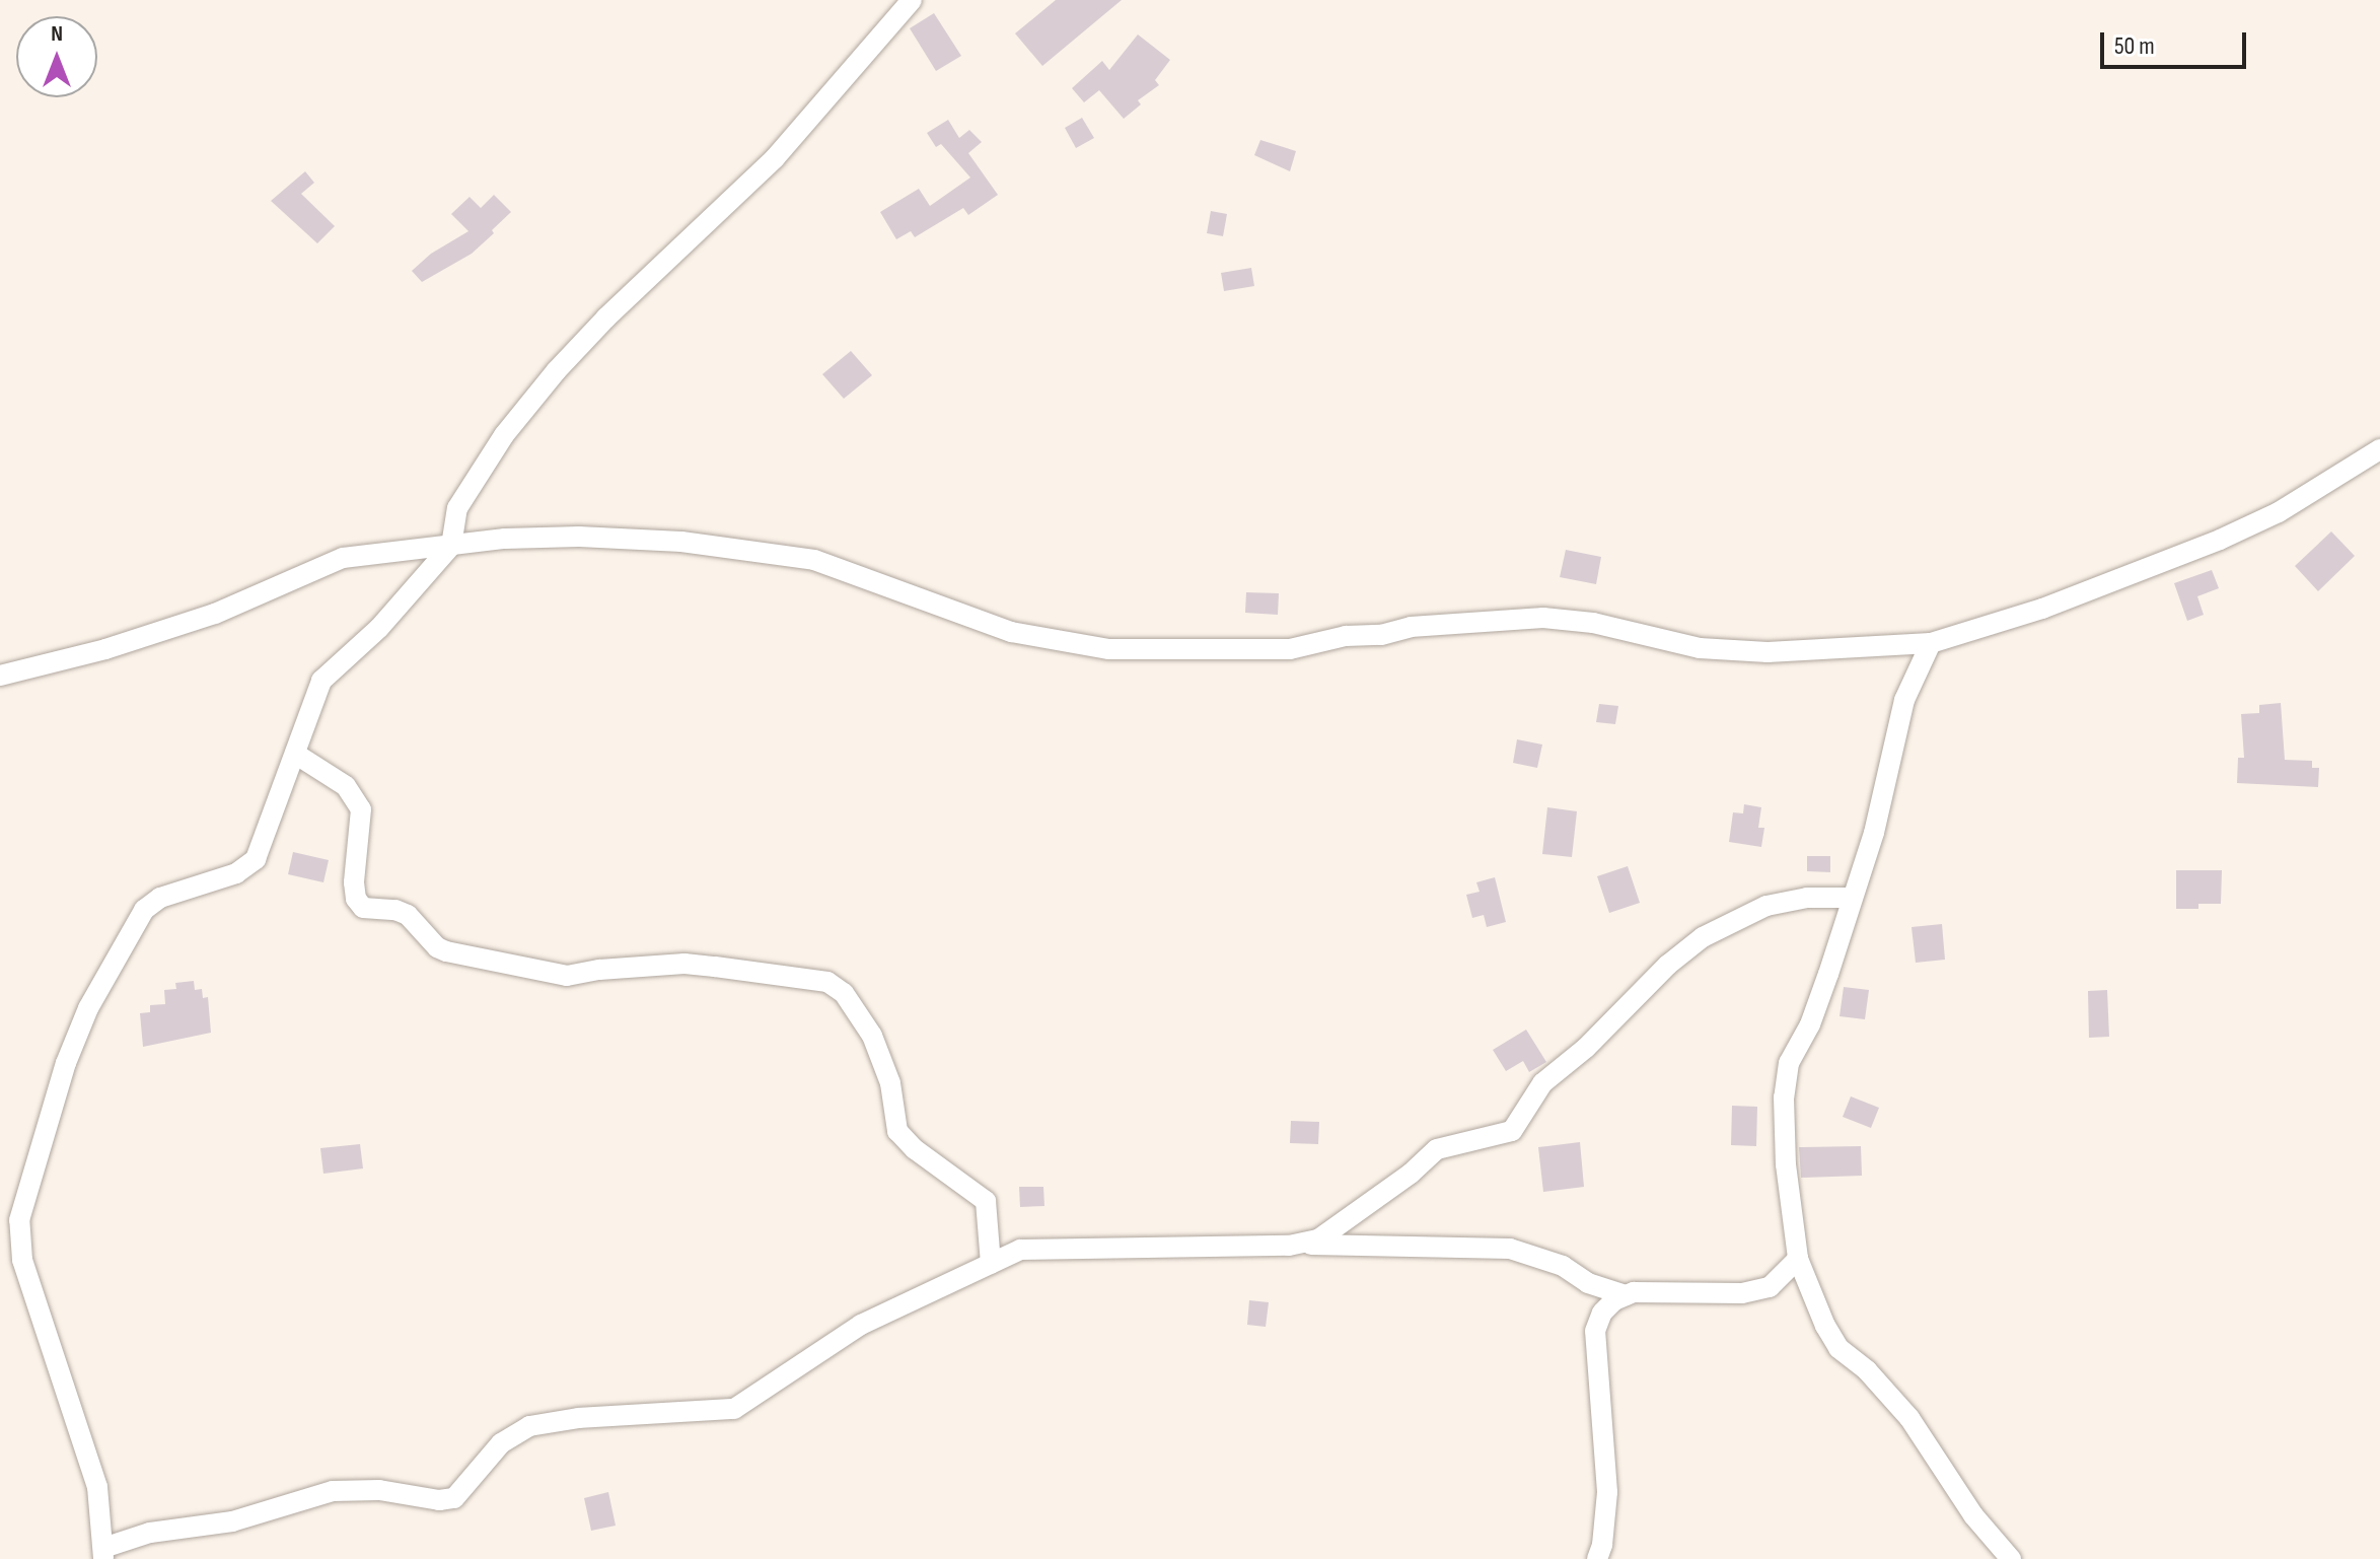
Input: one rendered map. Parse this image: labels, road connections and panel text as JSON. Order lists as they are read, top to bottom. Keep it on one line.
{"scale_bar":"50 m","north":"top"}
